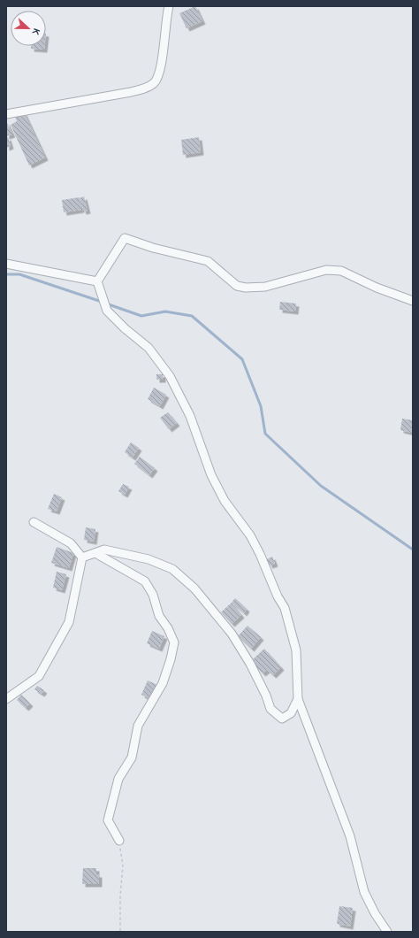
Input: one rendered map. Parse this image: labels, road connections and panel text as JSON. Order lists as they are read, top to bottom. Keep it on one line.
{"north":"right"}
